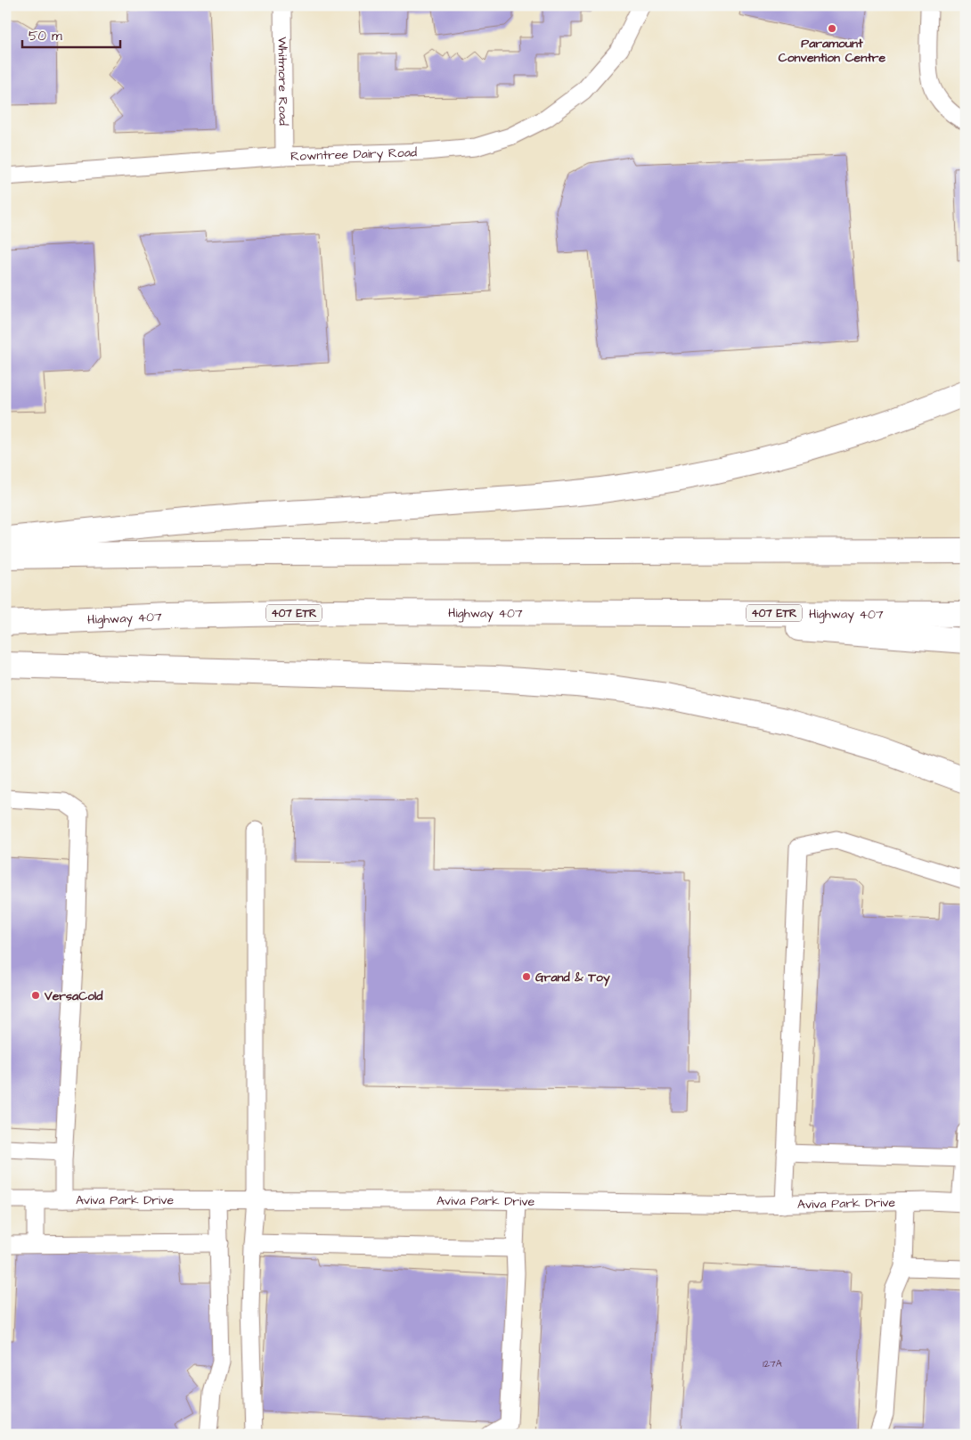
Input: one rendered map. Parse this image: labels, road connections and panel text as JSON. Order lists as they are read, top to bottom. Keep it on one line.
{"streets":{"highway":["Highway 407","407 ETR"],"street":["Whitmore Road","Rowntree Dairy Road","Aviva Park Drive"]},"crossings":[["Whitmore Road","Rowntree Dairy Road"]],"places":["Paramount Convention Centre","Grand & Toy","VersaCold"],"house_numbers":["127A"],"scale_bar":"50 m"}
